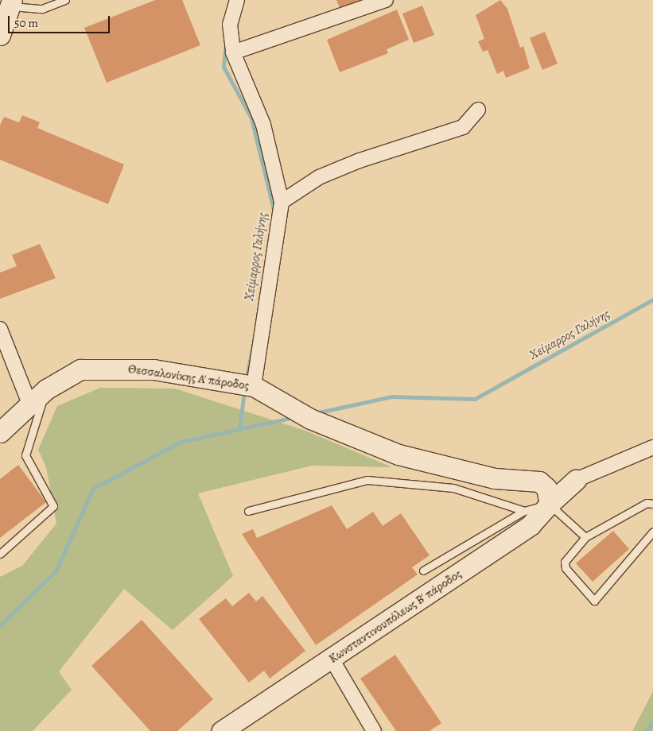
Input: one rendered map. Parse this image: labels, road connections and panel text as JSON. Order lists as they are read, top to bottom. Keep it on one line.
{"streets":{"street":["Θεσσαλονίκης Α' πάροδος","Κωνσταντινουπόλεως Β' πάροδος"]},"crossings":[["Θεσσαλονίκης Α' πάροδος","Κωνσταντινουπόλεως Β' πάροδος"]],"water":["Χείμαρρος Γαλήνης"],"scale_bar":"50 m"}
